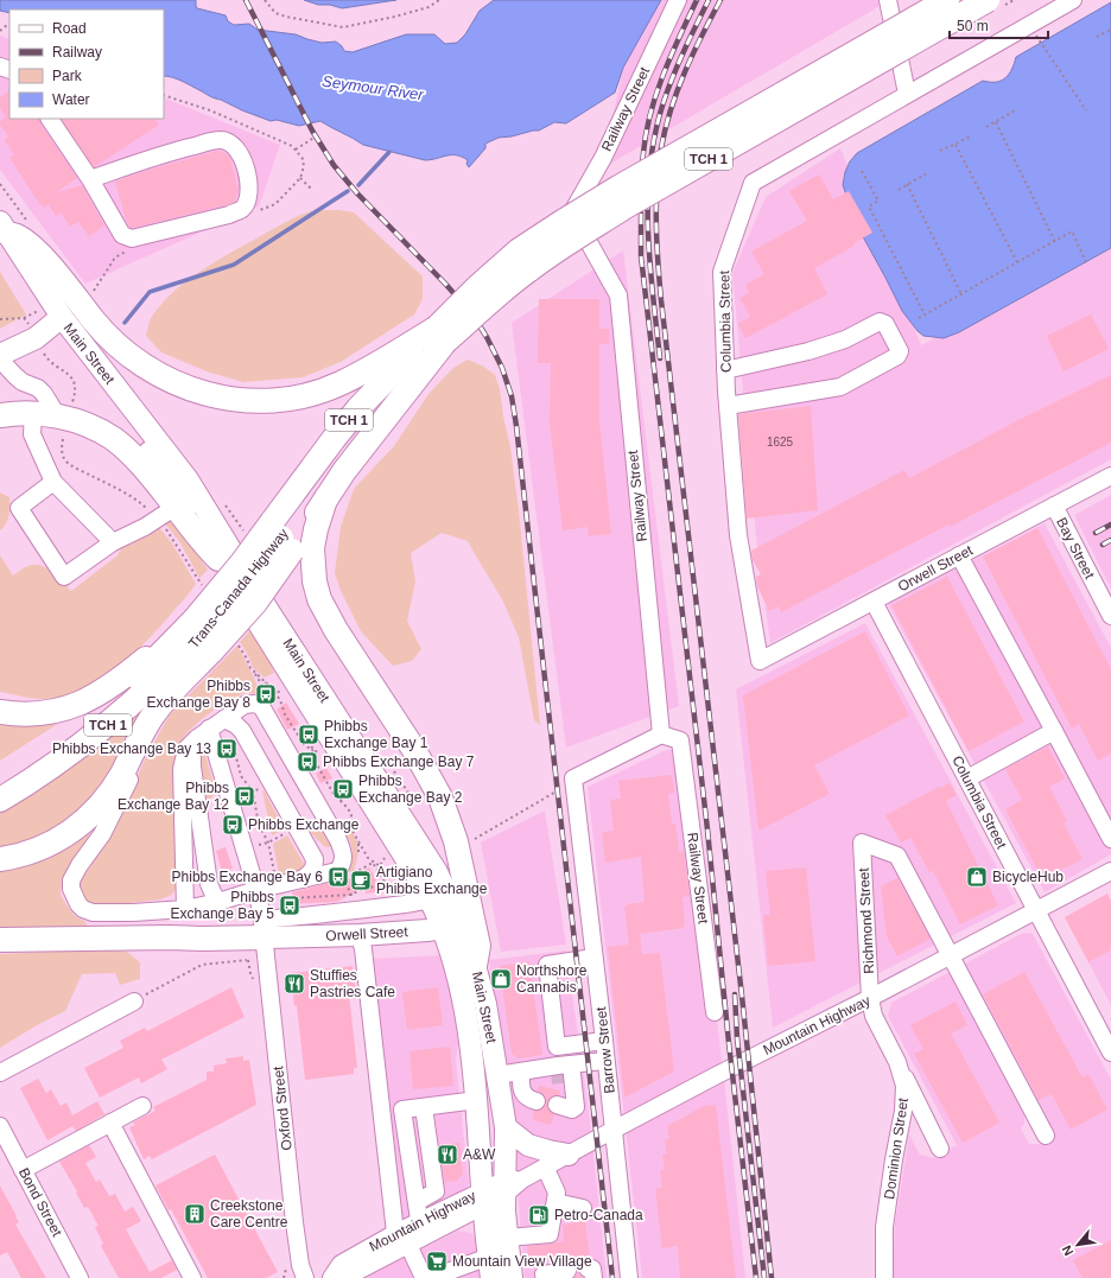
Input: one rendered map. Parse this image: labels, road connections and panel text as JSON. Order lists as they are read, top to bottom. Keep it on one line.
{"streets":{"highway":["TCH 1","Trans-Canada Highway"],"main road":["Main Street","Orwell Street"],"street":["Railway Street","Columbia Street","Bay Street","Richmond Street","Mountain Highway","Barrow Street","Oxford Street","Dominion Street","Bond Street"]},"crossings":[["TCH 1","Trans-Canada Highway"],["Columbia Street","Orwell Street"],["Columbia Street","Mountain Highway"],["Main Street","Orwell Street"],["Main Street","Mountain Highway"],["Bay Street","Orwell Street"],["Orwell Street","Oxford Street"],["Richmond Street","Mountain Highway"],["Richmond Street","Dominion Street"],["Mountain Highway","Barrow Street"],["Mountain Highway","Dominion Street"]],"water":["Seymour River"],"places":{"bus stop":["Phibbs Exchange Bay 8","Phibbs Exchange Bay 1","Phibbs Exchange Bay 13","Phibbs Exchange Bay 7","Phibbs Exchange Bay 2","Phibbs Exchange Bay 12","Phibbs Exchange","Phibbs Exchange Bay 6","Phibbs Exchange Bay 5"],"shop":["BicycleHub","Northshore Cannabis"],"cafe":["Artigiano Phibbs Exchange"],"restaurant":["Stuffies Pastries Cafe","A&W"],"building":["Creekstone Care Centre"],"fuel station":["Petro-Canada"],"supermarket":["Mountain View Village"]},"house_numbers":["1625"],"legend":["Road","Railway","Park","Water"],"scale_bar":"50 m","north":"bottom left"}
